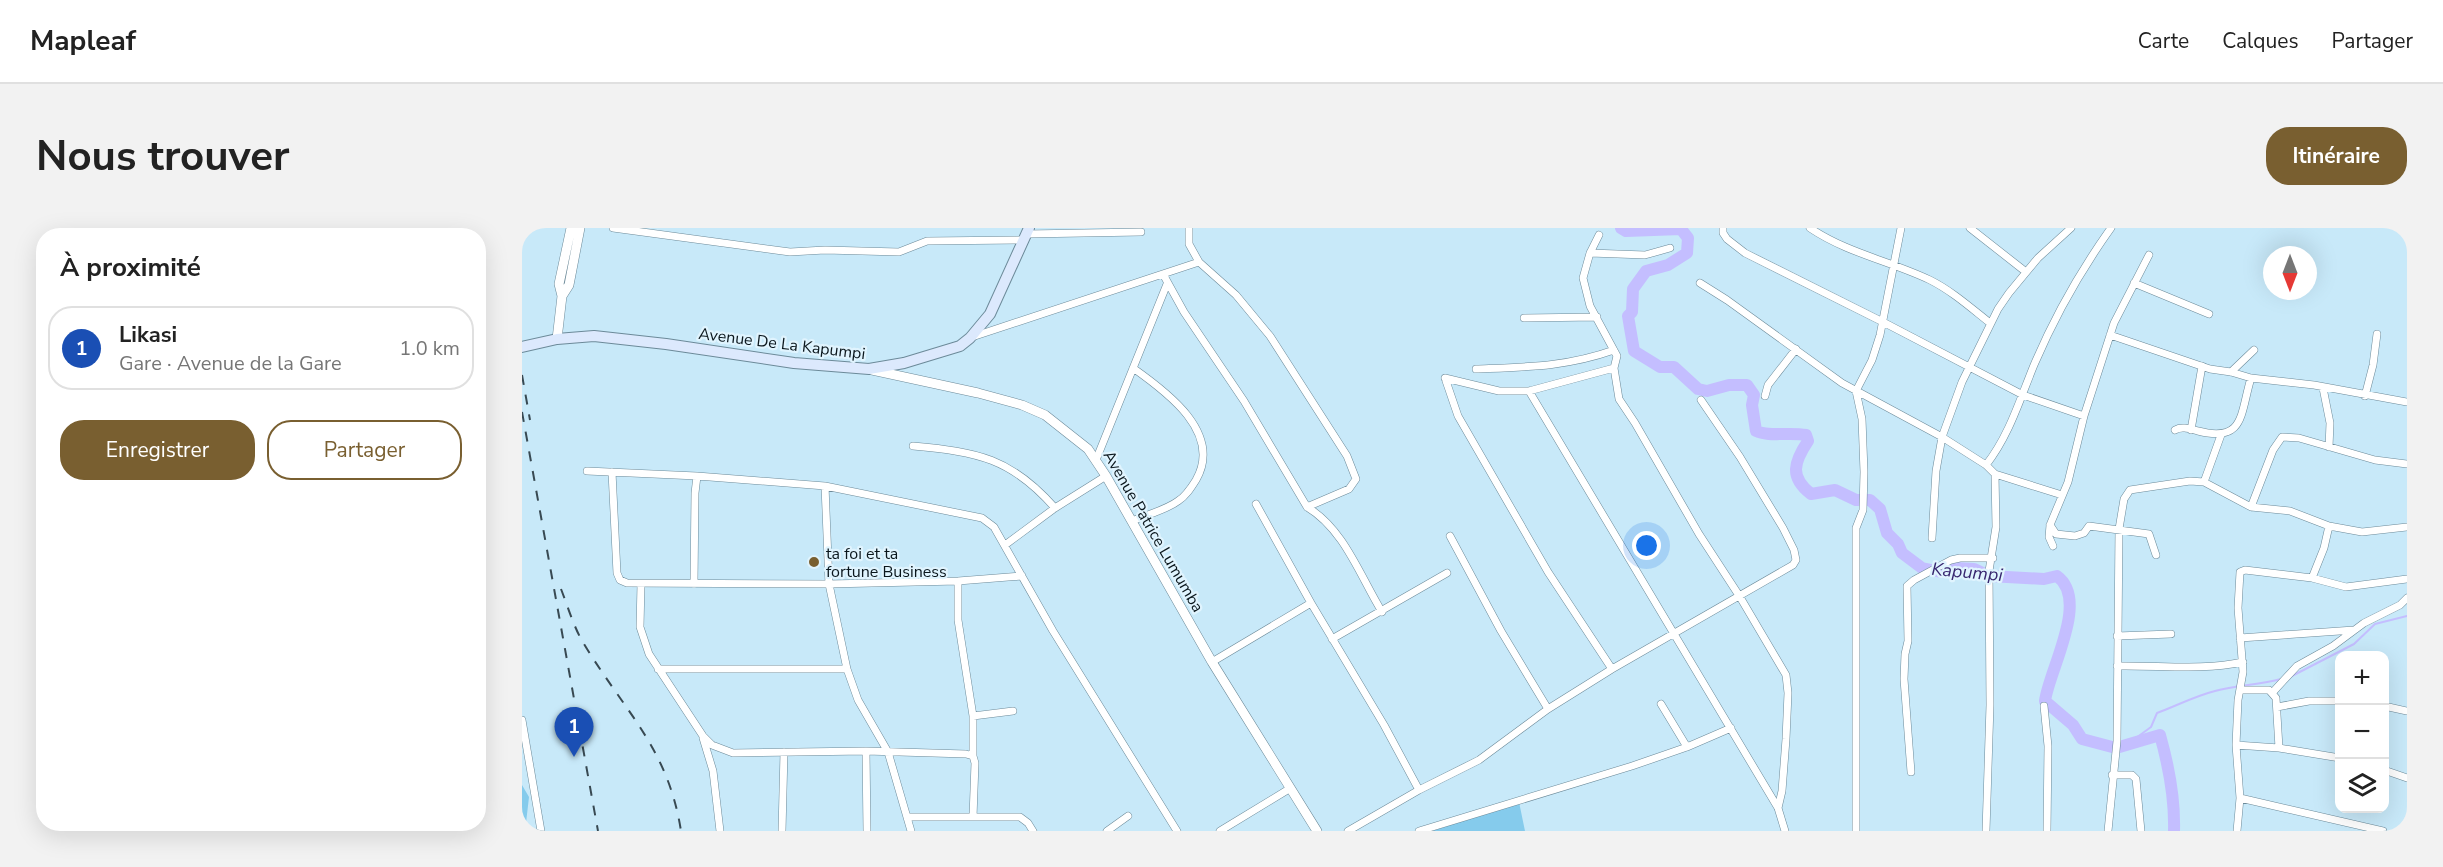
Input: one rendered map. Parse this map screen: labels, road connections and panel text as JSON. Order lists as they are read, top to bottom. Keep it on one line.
{"streets":{"main road":["Avenue De La Kapumpi"],"street":["Avenue Patrice Lumumba"]},"crossings":[["Avenue De La Kapumpi","Avenue Patrice Lumumba"]],"water":["Kapumpi"],"places":["ta foi et ta fortune Business"],"north":"bottom","page":{"header":"Mapleaf","nav":["Carte","Calques","Partager"],"buttons":["Itinéraire",["Enregistrer","Partager"]],"title":"Nous trouver","heading":"À proximité","list":[{"mark":"1","name":"Likasi","note":"Gare · Avenue de la Gare","value":"1.0 km"}],"map_buttons":["+","−"],"pins":"1"}}
